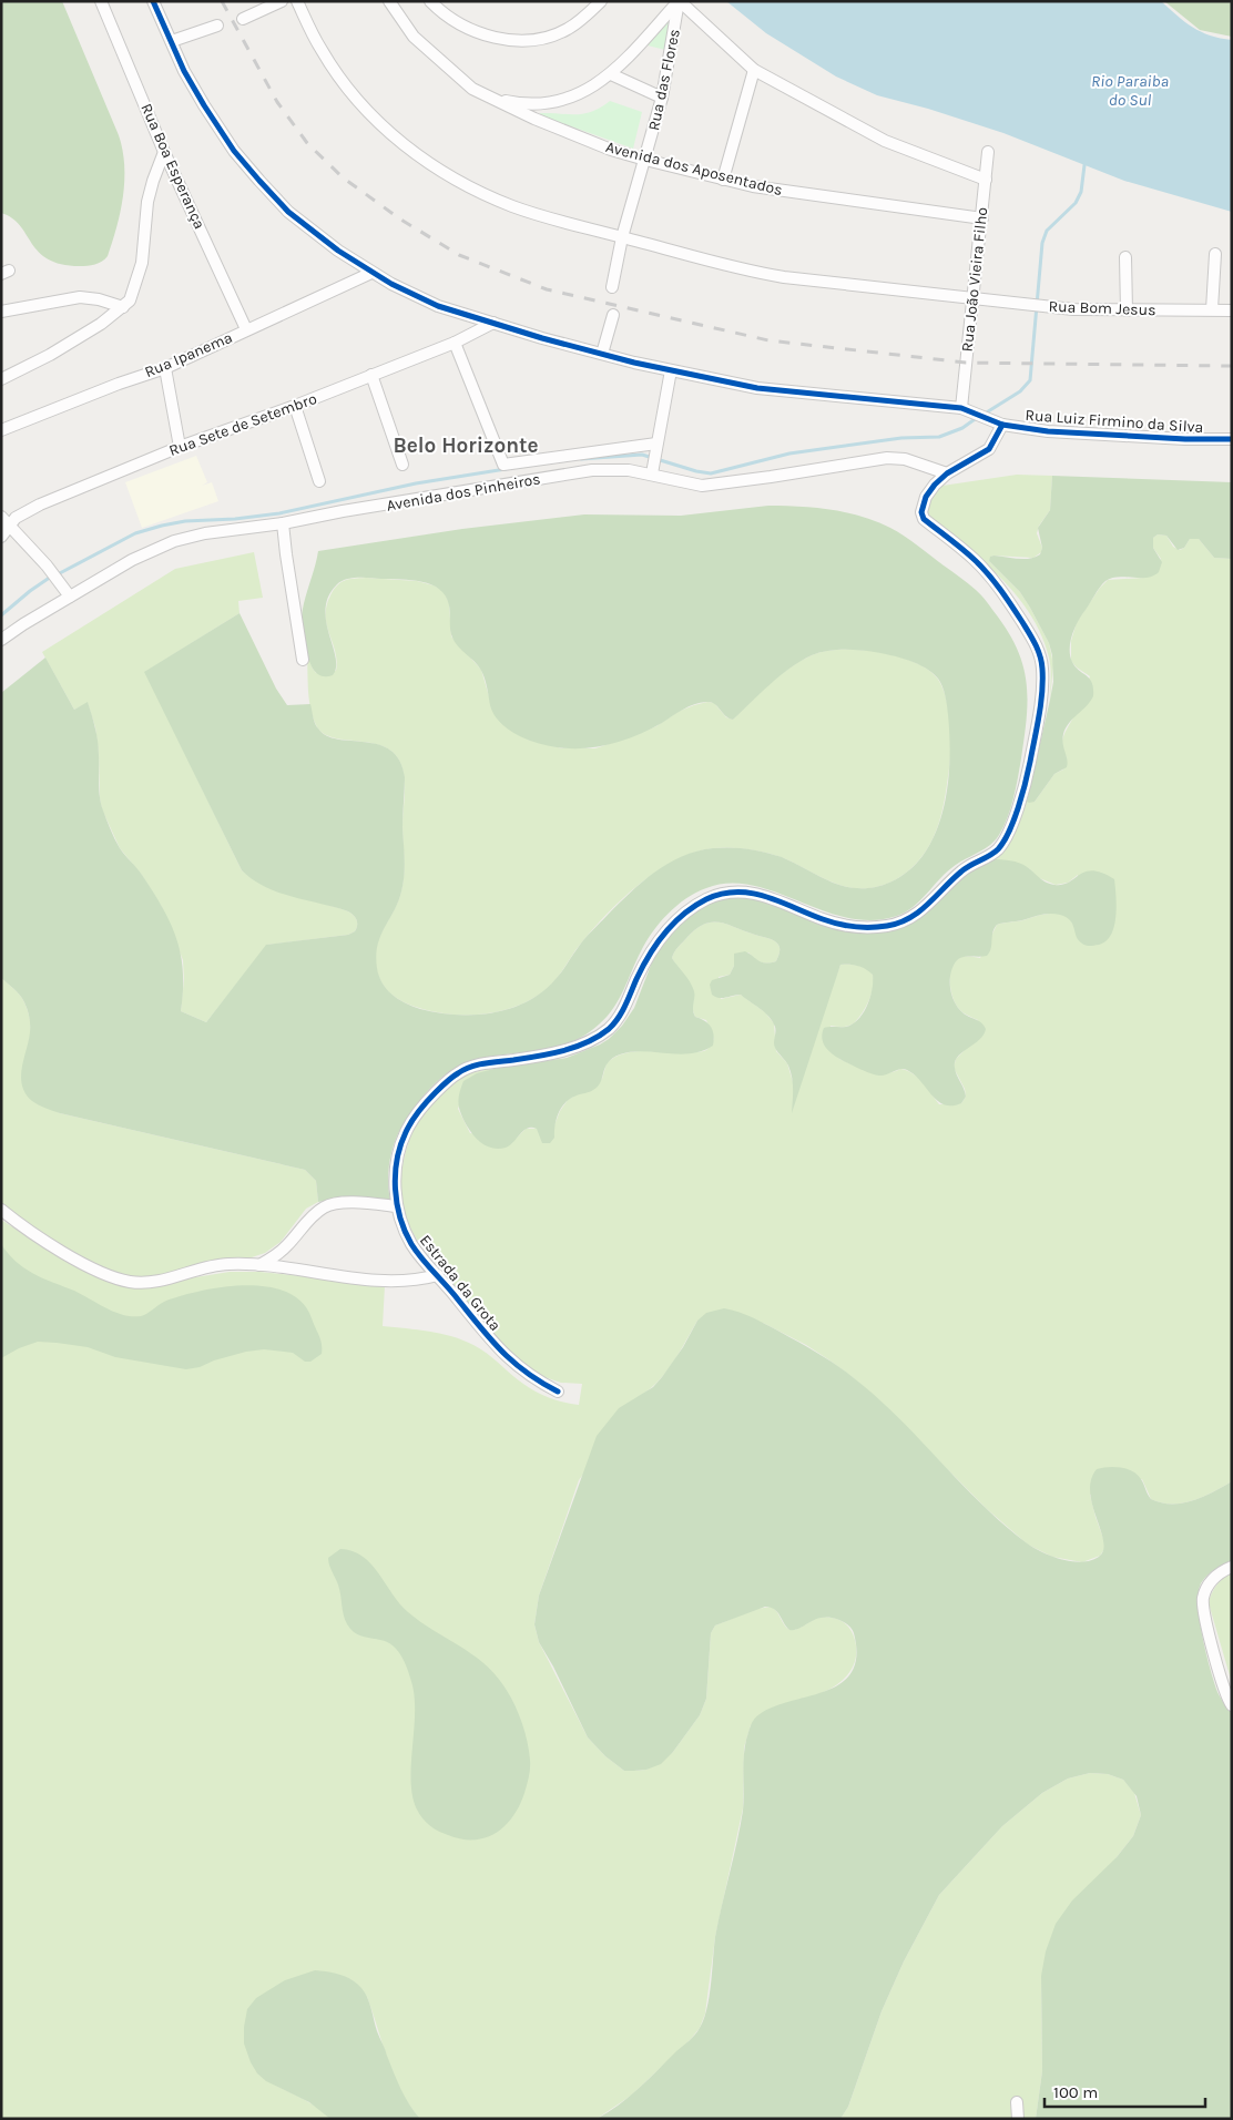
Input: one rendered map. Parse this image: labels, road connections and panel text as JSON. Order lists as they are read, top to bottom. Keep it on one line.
{"streets":{"street":["Rua das Flores","Rua Boa Esperança","Avenida dos Aposentados","Rua João Vieira Filho","Rua Bom Jesus","Rua Ipanema","Rua Luiz Firmino da Silva","Rua Sete de Setembro","Avenida dos Pinheiros","Estrada da Grota"]},"crossings":[["Rua das Flores","Avenida dos Aposentados"],["Rua das Flores","Rua Bom Jesus"],["Rua Boa Esperança","Rua Ipanema"],["Avenida dos Aposentados","Rua João Vieira Filho"],["Rua João Vieira Filho","Rua Bom Jesus"],["Rua João Vieira Filho","Rua Luiz Firmino da Silva"],["Rua Ipanema","Rua Luiz Firmino da Silva"],["Rua Luiz Firmino da Silva","Rua Sete de Setembro"],["Avenida dos Pinheiros","Estrada da Grota"]],"districts":["Belo Horizonte"],"water":["Rio Paraiba do Sul"],"scale_bar":"100 m"}
